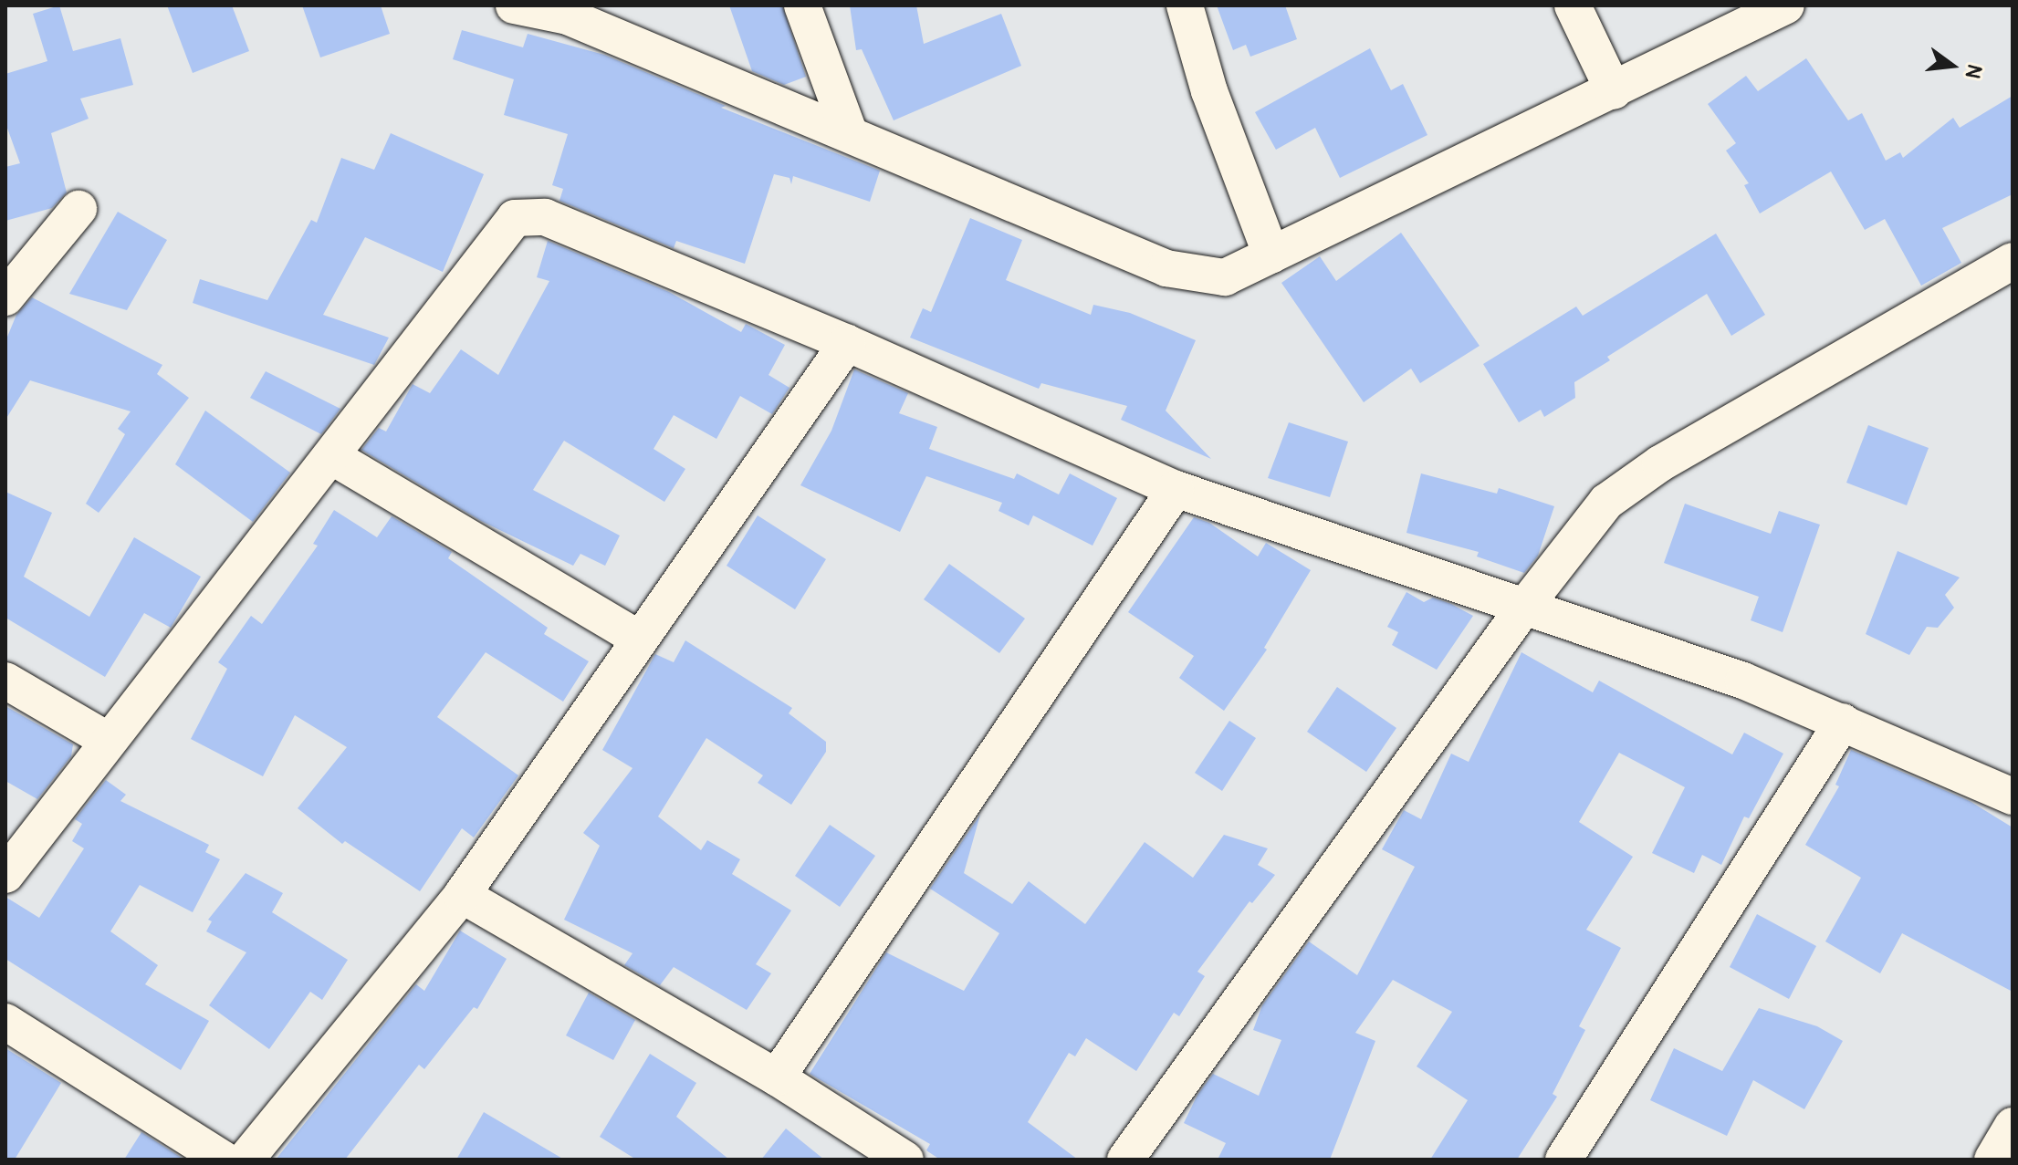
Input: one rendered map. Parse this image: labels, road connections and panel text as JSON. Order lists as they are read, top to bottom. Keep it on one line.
{"north":"right"}
